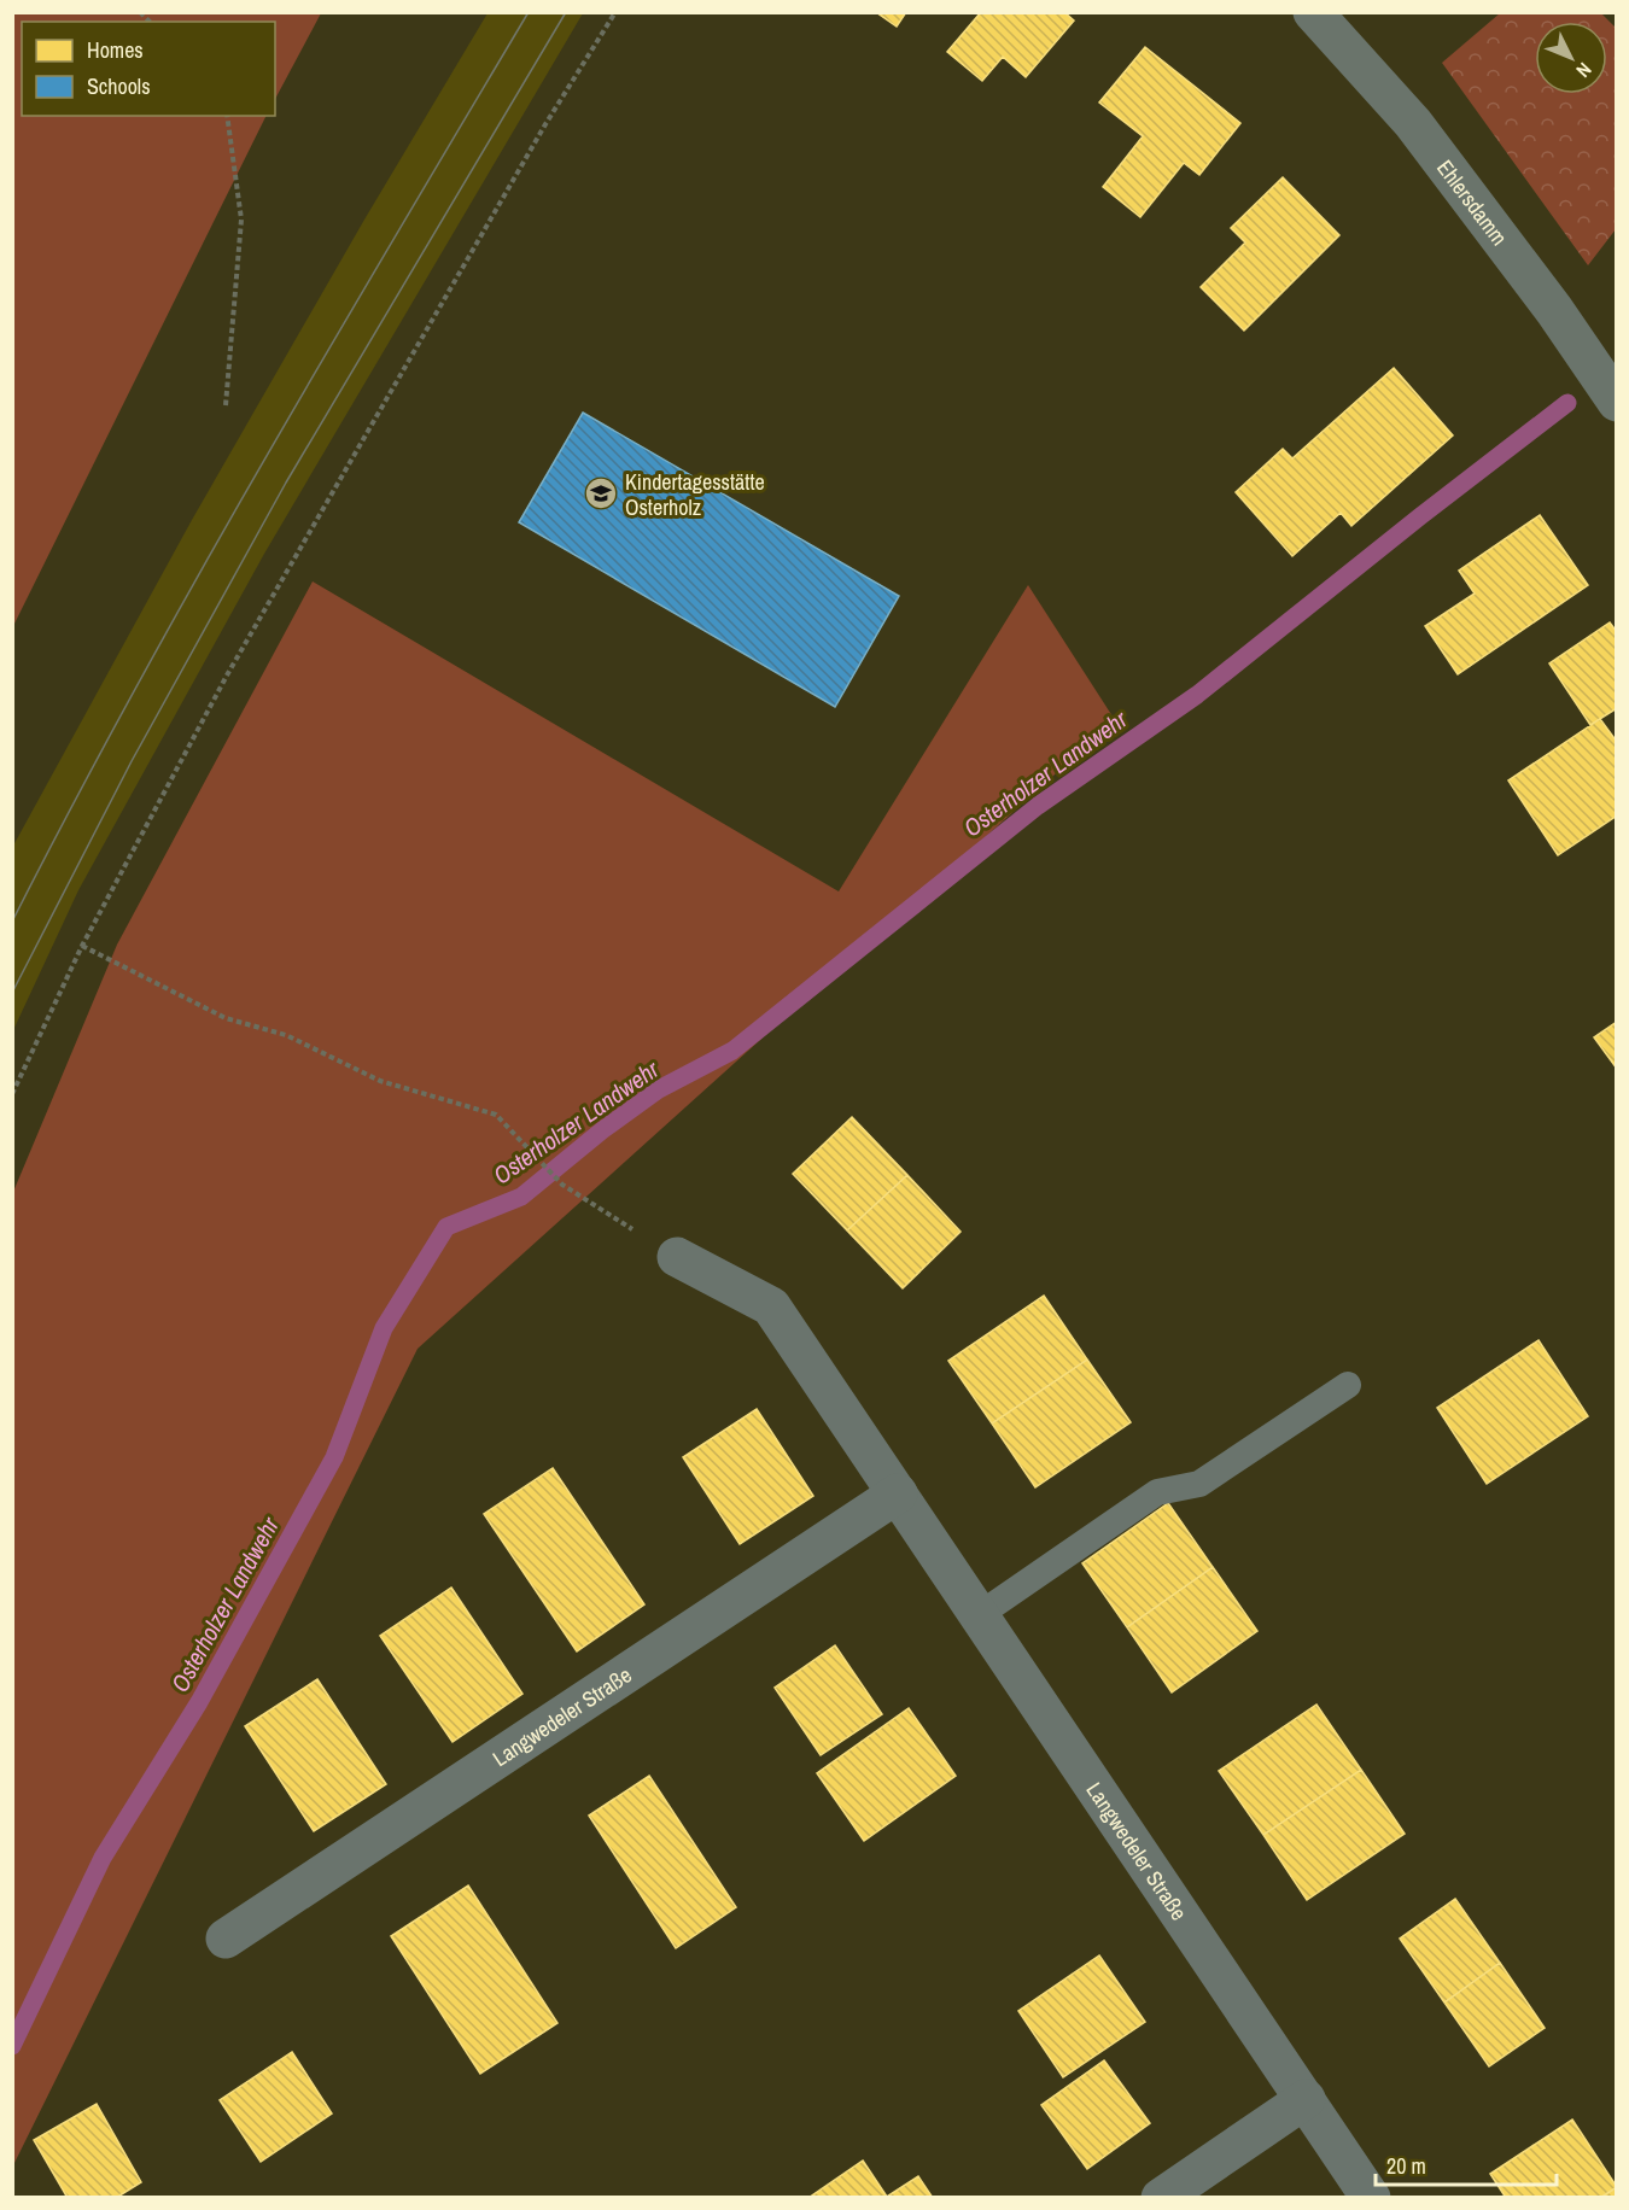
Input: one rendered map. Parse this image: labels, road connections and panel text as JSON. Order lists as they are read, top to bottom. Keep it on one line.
{"streets":{"street":["Ehlersdamm","Langwedeler Straße"]},"water":["Osterholzer Landwehr"],"places":{"school or university":["Kindertagesstätte Osterholz"]},"legend":["Homes","Schools"],"scale_bar":"20 m","north":"bottom right"}
